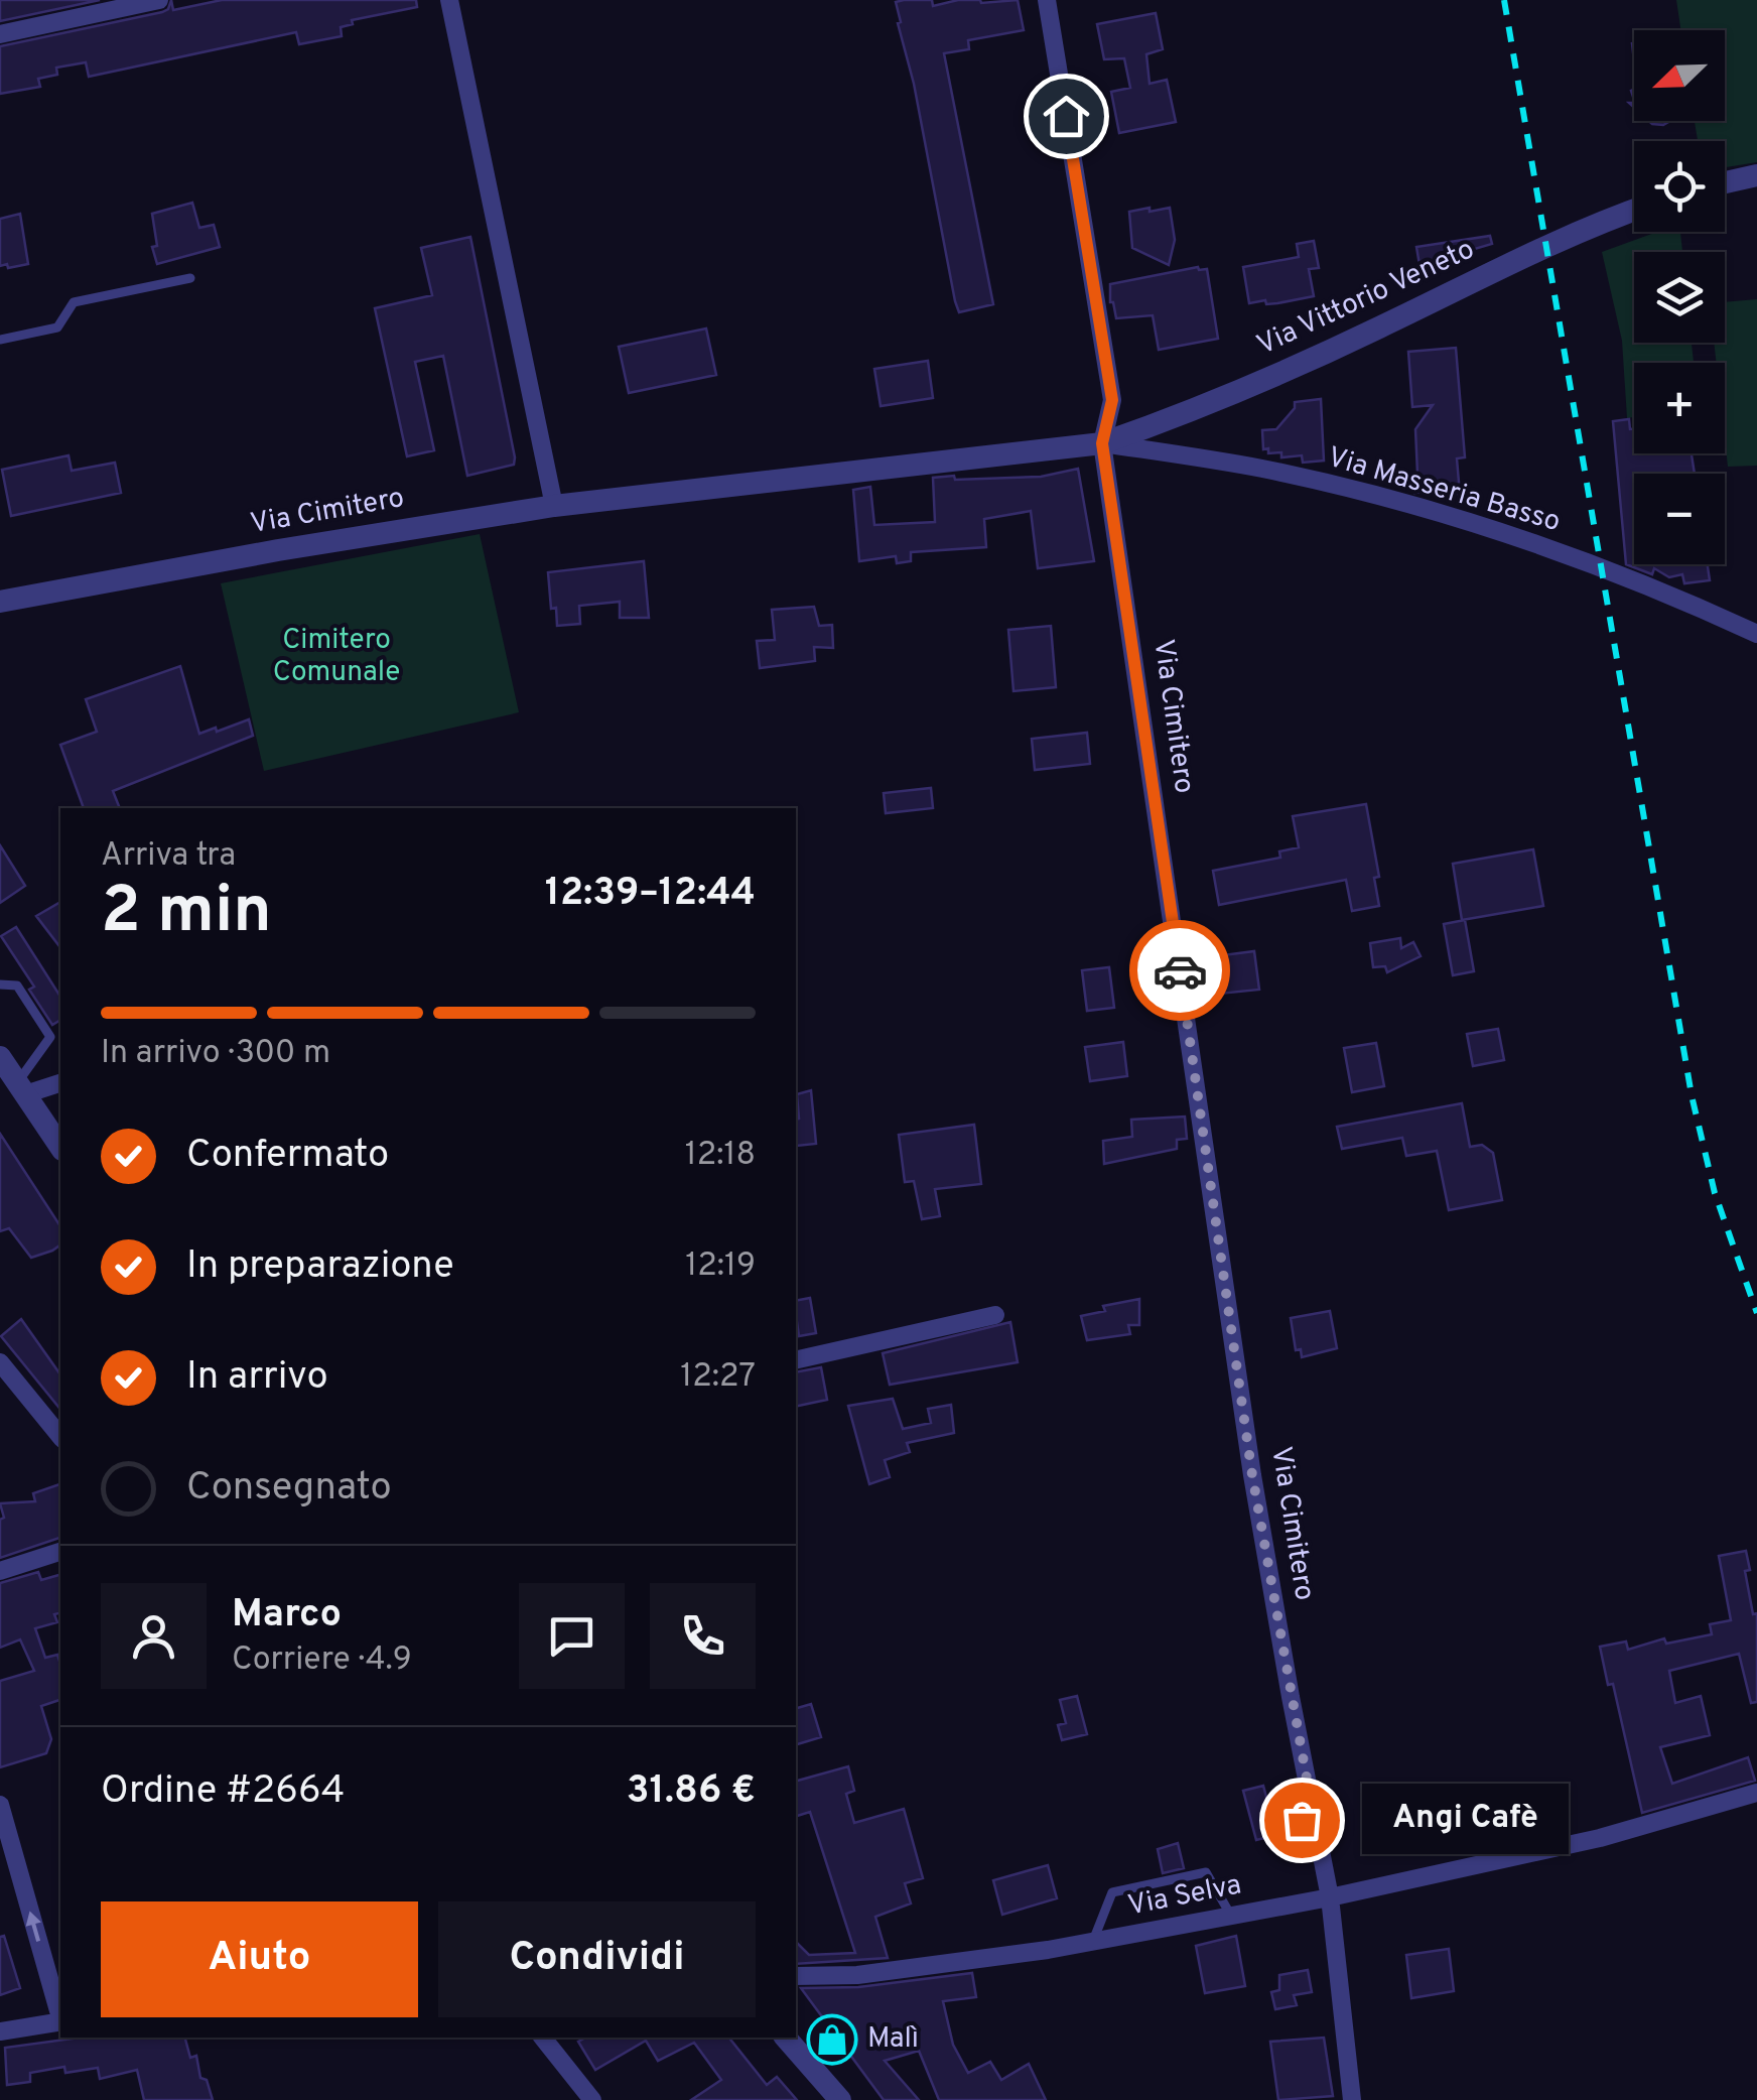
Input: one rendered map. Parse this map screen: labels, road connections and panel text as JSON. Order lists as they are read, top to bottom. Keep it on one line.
{"streets":{"street":["Via Vittorio Veneto","Via Masseria Basso","Via Cimitero","Via Selva"]},"crossings":[["Via Vittorio Veneto","Via Masseria Basso"],["Via Vittorio Veneto","Via Cimitero"],["Via Masseria Basso","Via Cimitero"],["Via Cimitero","Via Selva"]],"parks":["Cimitero Comunale"],"places":{"other":["Angi Cafè"],"shop":["Malì"]},"north":"bottom left","page":{"map_buttons":["+","−"],"heading":["2 min","Arriva tra","12:39–12:44"],"panel":["Marco","Corriere · 4.9","Ordine #2664","31.86 €"],"bar":"In arrivo · 300 m","list":[["Confermato","12:18"],["In preparazione","12:19"],["In arrivo","12:27"],"Consegnato"],"bubble":"Angi Cafè","buttons":["Aiuto","Condividi"]}}
